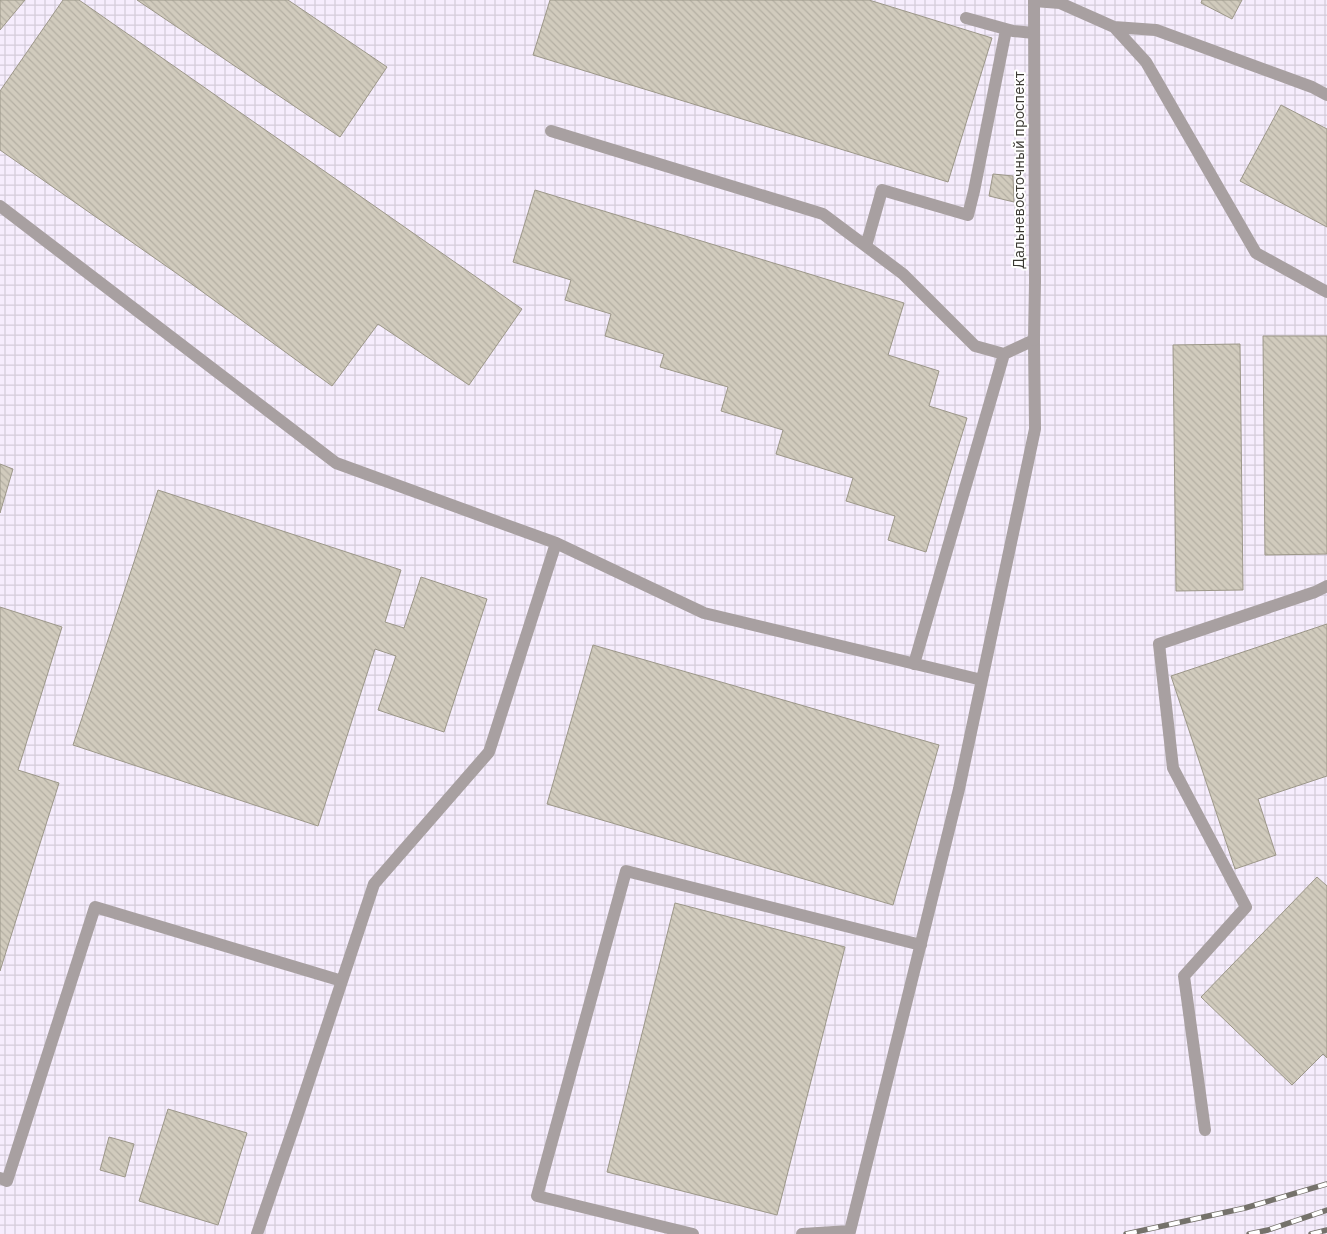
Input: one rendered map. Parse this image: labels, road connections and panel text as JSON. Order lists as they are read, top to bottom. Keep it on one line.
{"streets":{"street":["Дальневосточный проспект"]}}
